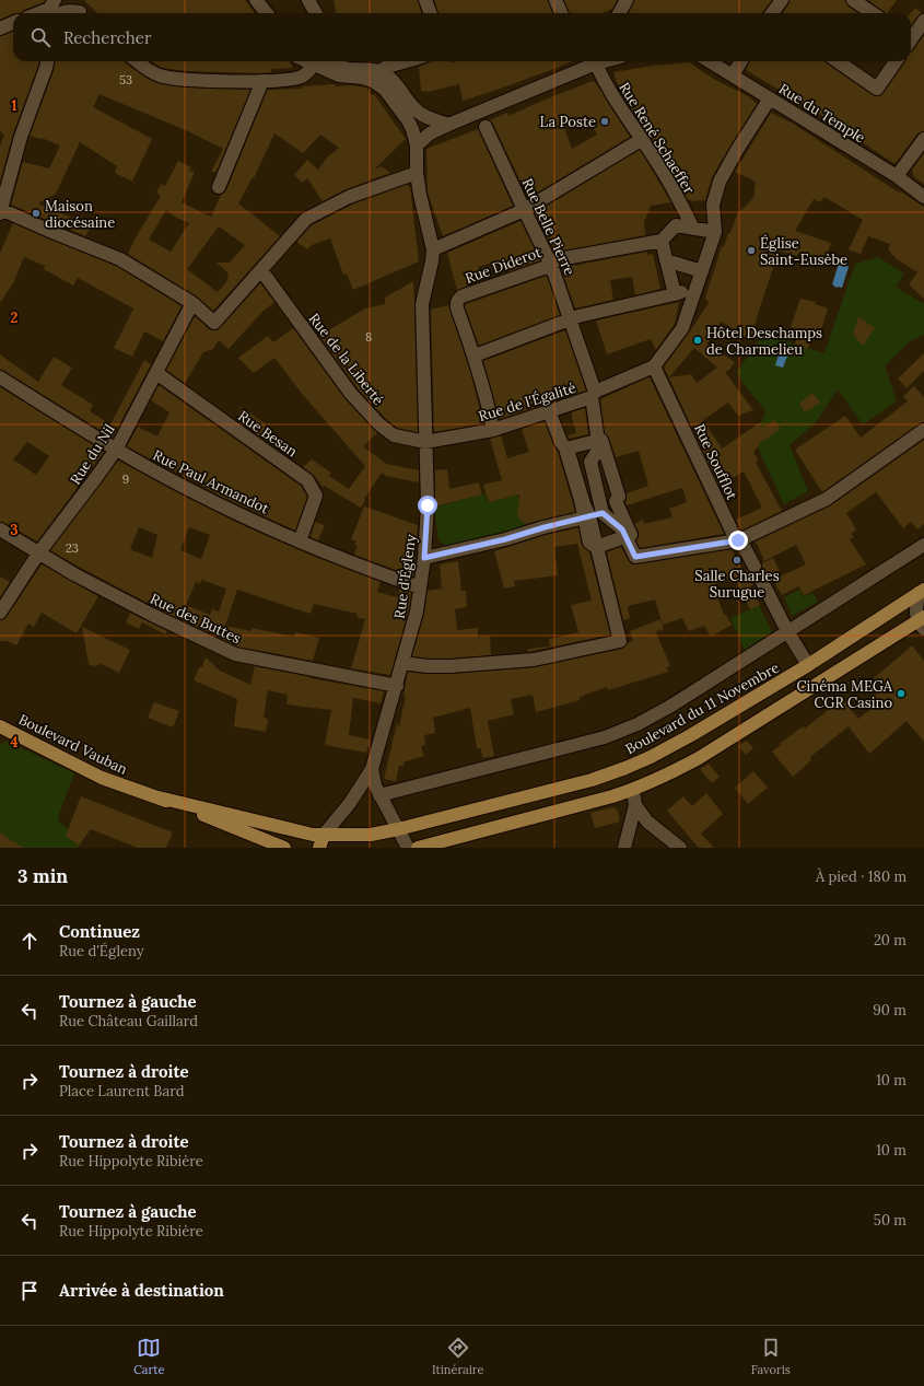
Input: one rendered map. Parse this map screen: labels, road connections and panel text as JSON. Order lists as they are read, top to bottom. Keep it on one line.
{"streets":{"main road":["Boulevard du 11 Novembre","Boulevard Vauban"],"street":["Rue du Temple","Rue René Schaeffer","Rue Belle Pierre","Rue Diderot","Rue de la Liberté","Rue de l'Égalité","Rue Besan","Rue du Nil","Rue Soufflot","Rue Paul Armandot","Rue d'Égleny","Rue des Buttes"]},"crossings":[["Rue Belle Pierre","Rue Diderot"],["Rue Belle Pierre","Rue de l'Égalité"],["Rue de la Liberté","Rue de l'Égalité"],["Rue de la Liberté","Rue d'Égleny"],["Rue de l'Égalité","Rue Soufflot"],["Rue de l'Égalité","Rue d'Égleny"],["Rue Besan","Rue du Nil"],["Rue Besan","Rue Paul Armandot"],["Rue du Nil","Rue Paul Armandot"],["Rue du Nil","Rue des Buttes"],["Rue Paul Armandot","Rue d'Égleny"],["Rue d'Égleny","Rue des Buttes"],["Rue d'Égleny","Boulevard du 11 Novembre"],["Boulevard du 11 Novembre","Boulevard Vauban"]],"places":["La Poste","Maison diocésaine","Église Saint-Eusèbe","Hôtel Deschamps de Charmelieu","Salle Charles Surugue","Cinéma MEGA CGR Casino"],"house_numbers":["53","8","9","23"],"page":{"search":"Rechercher","heading":["3 min","À pied · 180 m"],"list":[["Continuez","Rue d'Égleny","20 m"],["Tournez à gauche","Rue Château Gaillard","90 m"],["Tournez à droite","Place Laurent Bard","10 m"],["Tournez à droite","Rue Hippolyte Ribière","10 m"],["Tournez à gauche","Rue Hippolyte Ribière","50 m"],"Arrivée à destination"],"nav":["Carte","Itinéraire","Favoris"]},"grid":{"rows":["1","2","3","4"]}}
